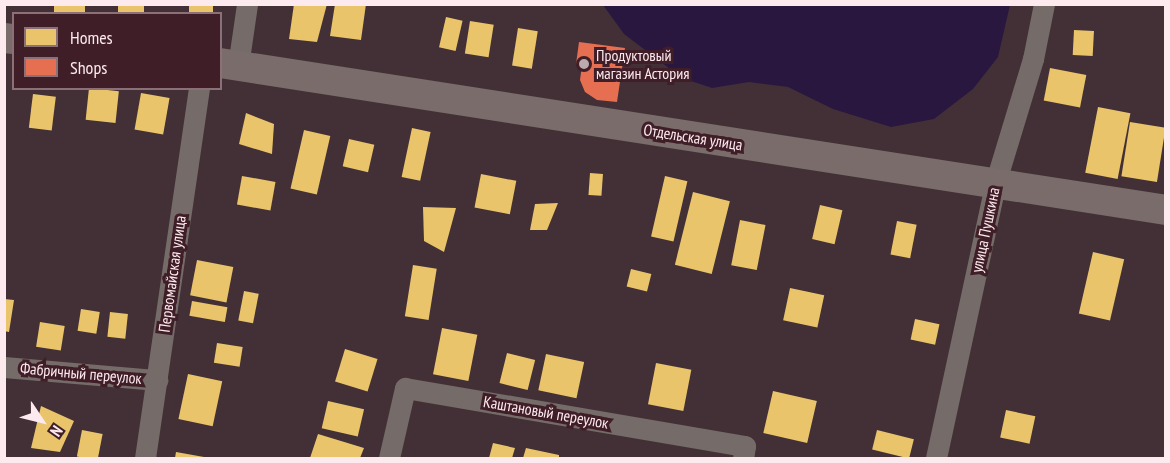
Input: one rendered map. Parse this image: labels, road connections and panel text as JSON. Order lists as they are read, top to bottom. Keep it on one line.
{"streets":{"street":["Отдельская улица","улица Пушкина","Первомайская улица","Фабричный переулок","Каштановый переулок"]},"crossings":[["Отдельская улица","улица Пушкина"],["Первомайская улица","Фабричный переулок"]],"places":["Продуктовый магазин Астория"],"legend":["Homes","Shops"],"north":"bottom right"}
